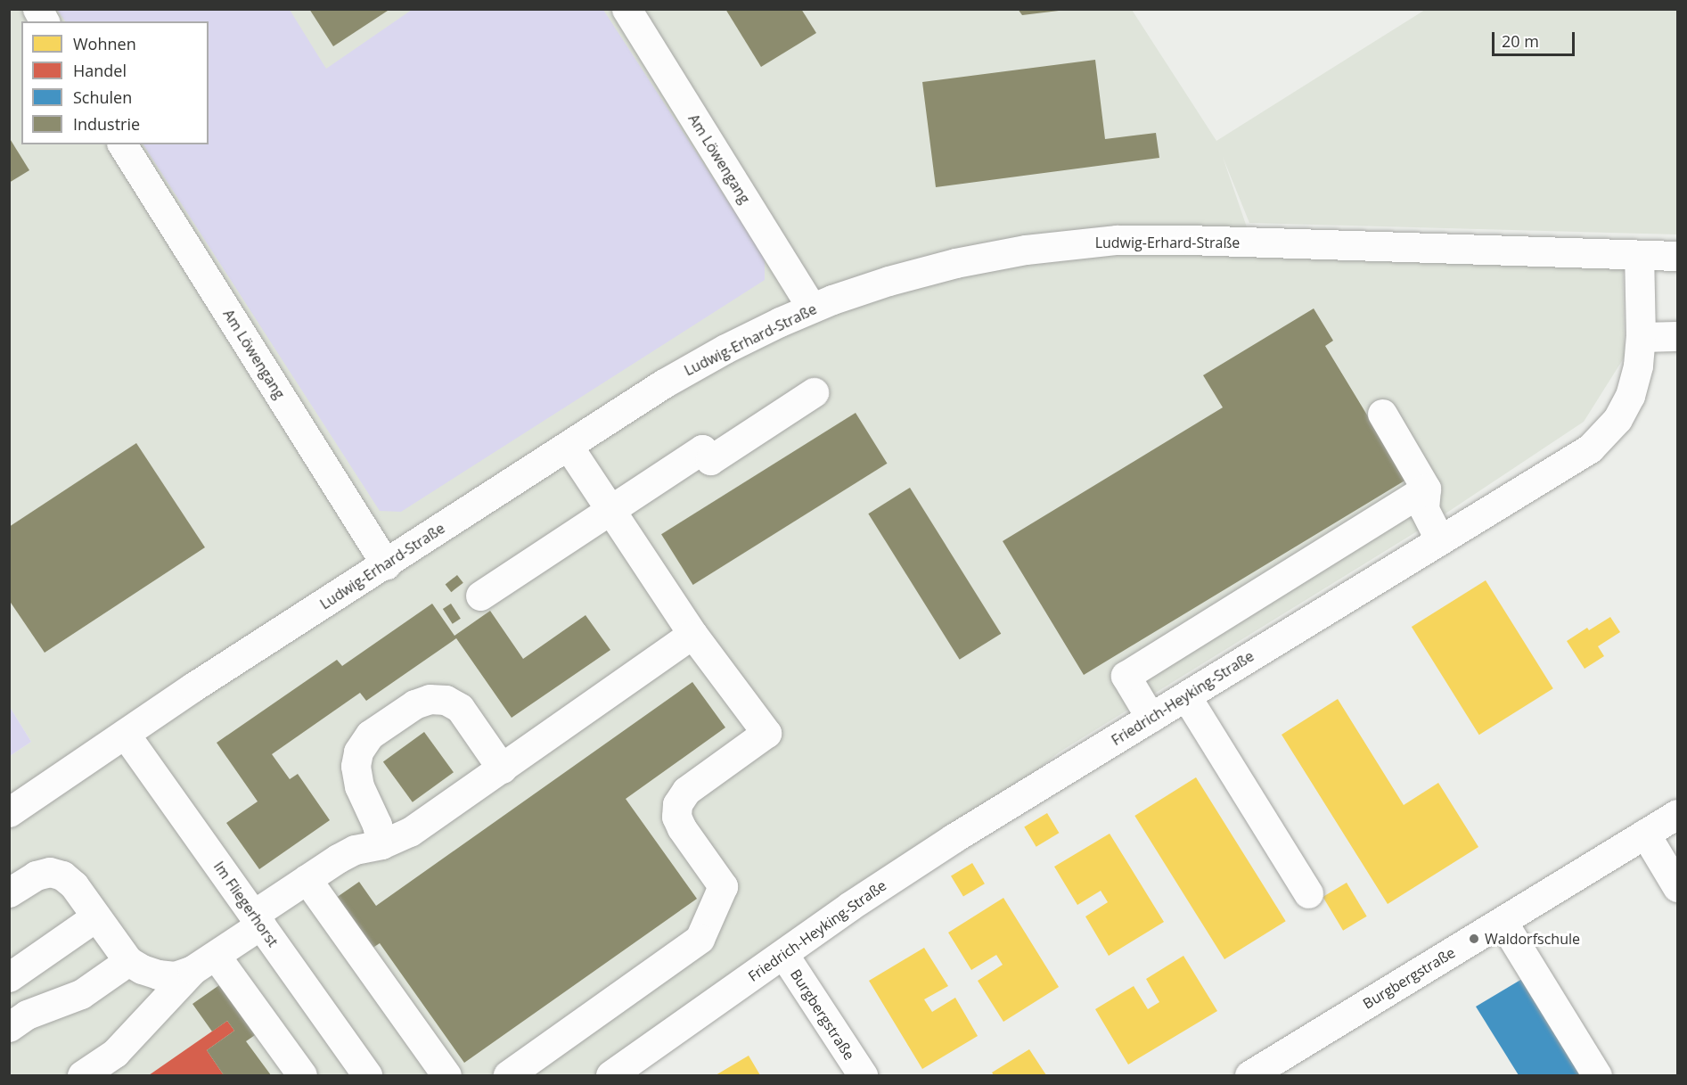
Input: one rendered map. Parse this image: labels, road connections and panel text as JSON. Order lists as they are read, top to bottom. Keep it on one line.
{"streets":{"street":["Am Löwengang","Ludwig-Erhard-Straße","Friedrich-Heyking-Straße","Im Fliegerhorst","Burgbergstraße"]},"crossings":[["Am Löwengang","Ludwig-Erhard-Straße"],["Ludwig-Erhard-Straße","Friedrich-Heyking-Straße"],["Ludwig-Erhard-Straße","Im Fliegerhorst"],["Friedrich-Heyking-Straße","Burgbergstraße"]],"places":["Waldorfschule"],"legend":["Wohnen","Handel","Schulen","Industrie"],"scale_bar":"20 m"}
